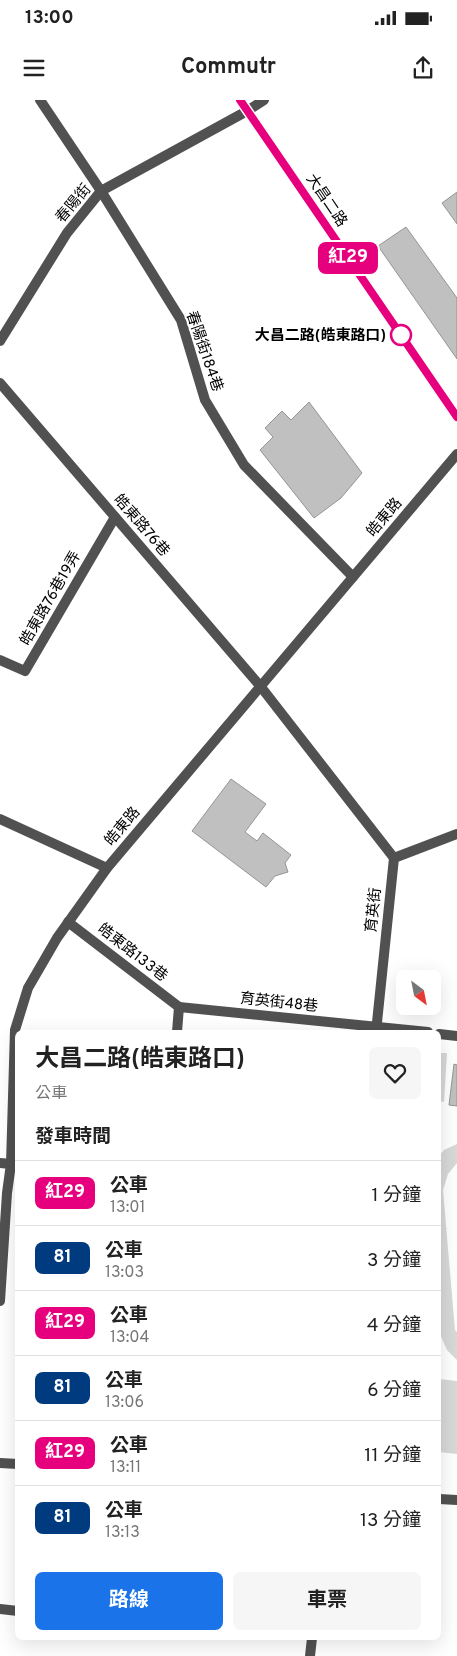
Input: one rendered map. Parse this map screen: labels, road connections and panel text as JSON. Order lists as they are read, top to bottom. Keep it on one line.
{"streets":{"street":["大昌二路","春陽街","春陽街184巷","皓東路","皓東路76巷","皓東路76巷19弄","育英街","皓東路133巷","育英街48巷"]},"crossings":[["大昌二路","春陽街"],["春陽街","春陽街184巷"],["春陽街184巷","皓東路"],["皓東路","皓東路76巷"],["皓東路","皓東路133巷"],["皓東路76巷","皓東路76巷19弄"],["皓東路76巷","育英街"],["育英街","育英街48巷"],["皓東路133巷","育英街48巷"]],"places":["大昌二路(皓東路口)"],"lines":["bus line 紅29"],"north":"bottom right","page":{"status":"13:00","header":"Commutr","on_map":"紅29","heading":[["大昌二路(皓東路口)","公車"],"發車時間"],"list":[{"mark":"紅29","name":"公車","note":"13:01","value":"1 分鐘"},{"mark":"81","name":"公車","note":"13:03","value":"3 分鐘"},{"mark":"紅29","name":"公車","note":"13:04","value":"4 分鐘"},{"mark":"81","name":"公車","note":"13:06","value":"6 分鐘"},{"mark":"紅29","name":"公車","note":"13:11","value":"11 分鐘"},{"mark":"81","name":"公車","note":"13:13","value":"13 分鐘"}],"buttons":["路線","車票"]}}
